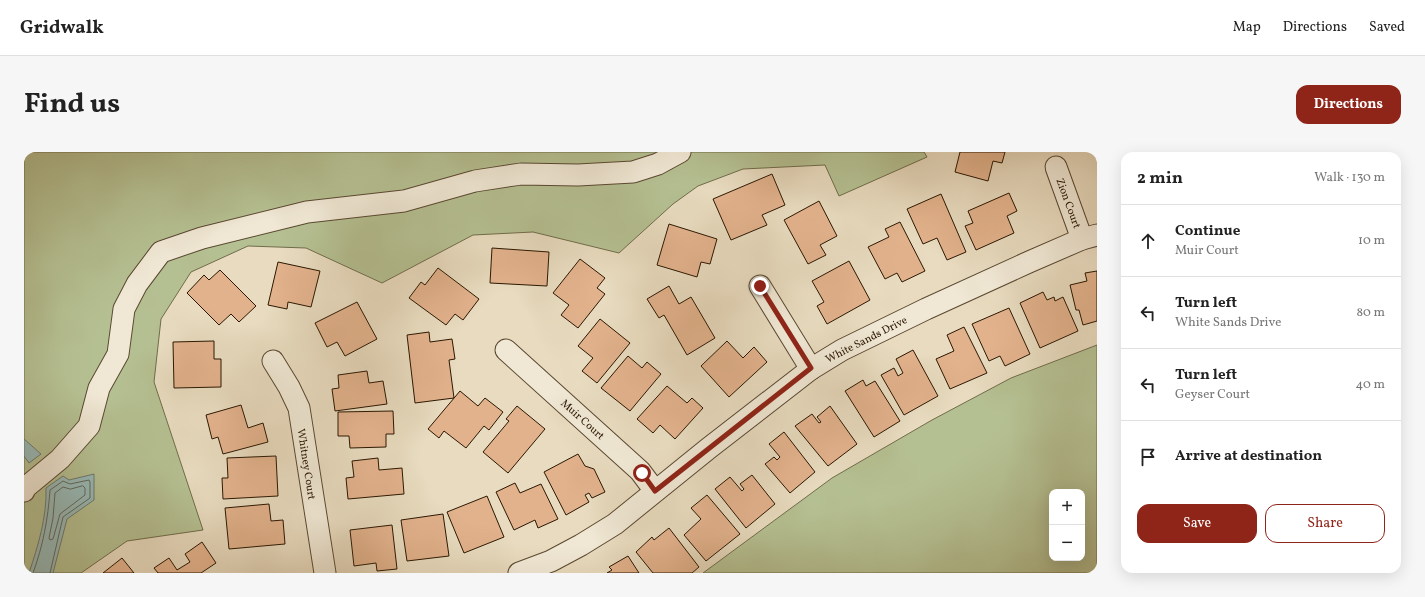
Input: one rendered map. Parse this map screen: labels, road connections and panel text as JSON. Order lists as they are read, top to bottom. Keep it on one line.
{"streets":{"street":["Zion Court","White Sands Drive","Muir Court","Whitney Court"]},"crossings":[["Zion Court","White Sands Drive"],["White Sands Drive","Muir Court"]],"page":{"header":"Gridwalk","nav":["Map","Directions","Saved"],"title":"Find us","buttons":["Directions",["Save","Share"]],"heading":["2 min","Walk · 130 m"],"list":[["Continue","Muir Court","10 m"],["Turn left","White Sands Drive","80 m"],["Turn left","Geyser Court","40 m"],"Arrive at destination"],"map_buttons":["+","−"]}}
